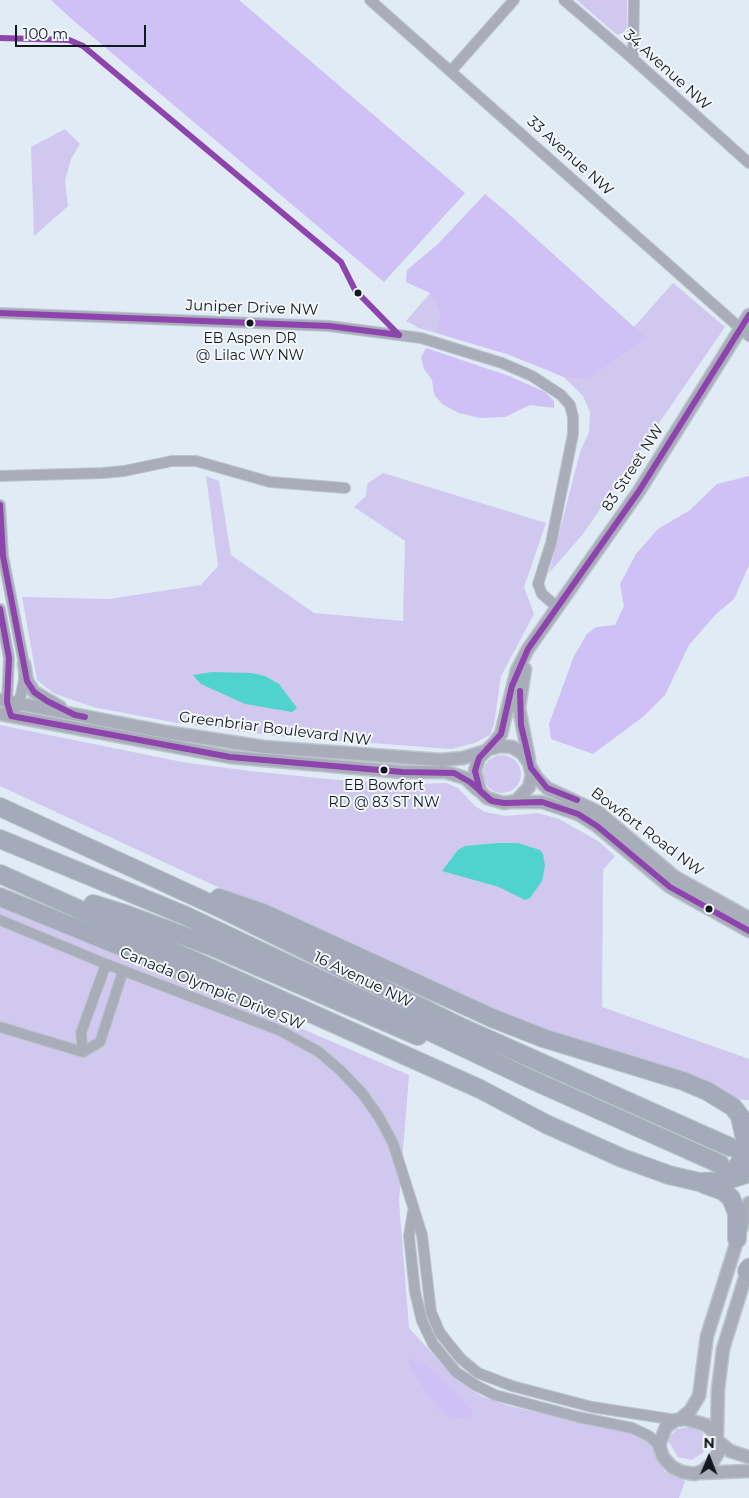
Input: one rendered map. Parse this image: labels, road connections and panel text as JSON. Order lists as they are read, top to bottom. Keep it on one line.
{"streets":{"highway":["16 Avenue NW"],"street":["34 Avenue NW","33 Avenue NW","Juniper Drive NW","83 Street NW","Greenbriar Boulevard NW","Bowfort Road NW","Canada Olympic Drive SW"]},"crossings":[["33 Avenue NW","83 Street NW"],["Juniper Drive NW","83 Street NW"],["83 Street NW","Greenbriar Boulevard NW"],["83 Street NW","Bowfort Road NW"],["Greenbriar Boulevard NW","Bowfort Road NW"]],"places":["EB Aspen DR @ Lilac WY NW","EB Bowfort RD @ 83 ST NW"],"scale_bar":"100 m","north":"top"}
